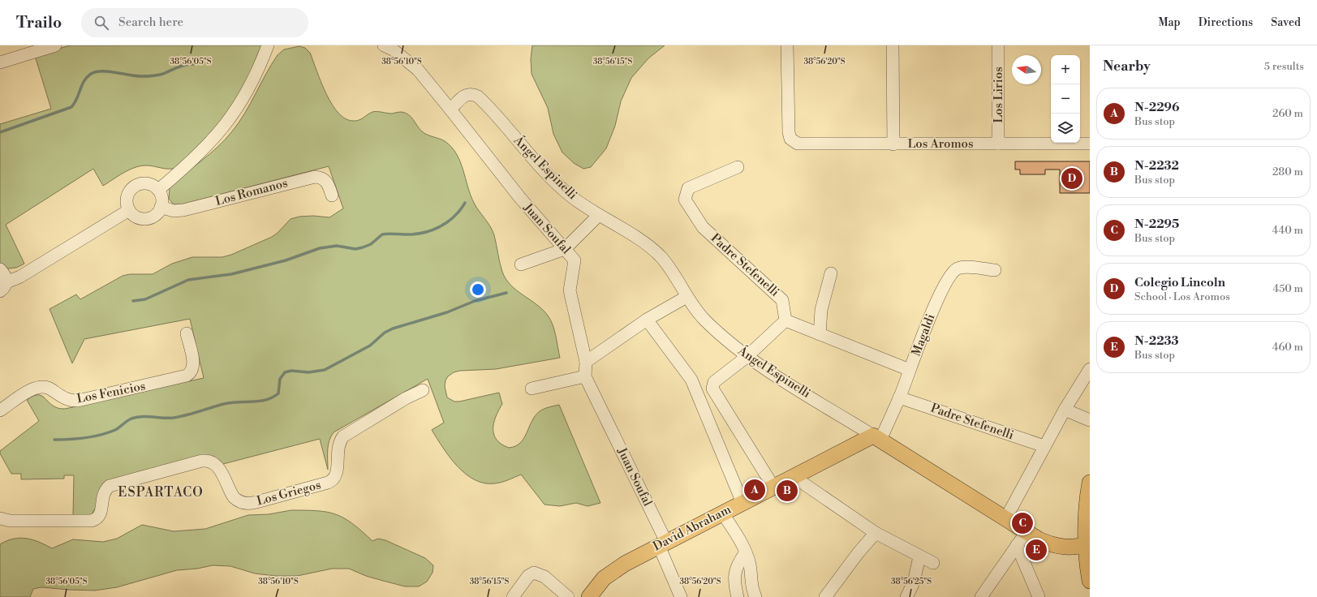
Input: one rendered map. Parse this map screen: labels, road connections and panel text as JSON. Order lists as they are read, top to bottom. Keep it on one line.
{"streets":{"main road":["Ángel Espinelli","David Abraham"],"street":["Los Lirios","Los Aromos","Los Romanos","Juan Soufal","Padre Stefenelli","Magaldi","Los Fenicios","Los Griegos"]},"crossings":[["Los Lirios","Los Aromos"],["Ángel Espinelli","Juan Soufal"],["Ángel Espinelli","Magaldi"],["Ángel Espinelli","David Abraham"],["Juan Soufal","David Abraham"],["Padre Stefenelli","Magaldi"],["Magaldi","David Abraham"]],"districts":["ESPARTACO"],"north":"left","page":{"header":"Trailo","search":"Search here","nav":["Map","Directions","Saved"],"heading":["Nearby","5 results"],"map_buttons":["+","−"],"list":[{"mark":"A","name":"N-2296","note":"Bus stop","value":"260 m"},{"mark":"B","name":"N-2232","note":"Bus stop","value":"280 m"},{"mark":"C","name":"N-2295","note":"Bus stop","value":"440 m"},{"mark":"D","name":"Colegio Lincoln","note":"School · Los Aromos","value":"450 m"},{"mark":"E","name":"N-2233","note":"Bus stop","value":"460 m"}],"pins":["D","A","B","C","E"]},"coordinates":["38°56'05\"S","38°56'10\"S","38°56'15\"S","38°56'20\"S","38°56'25\"S"]}
